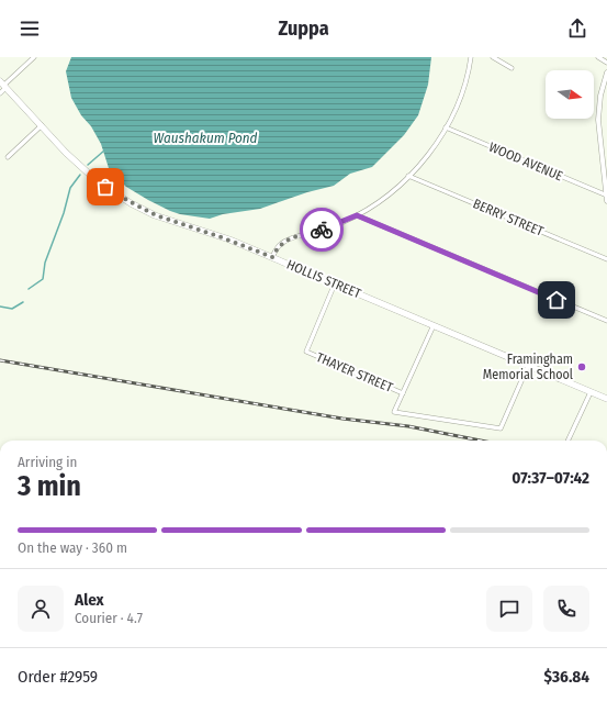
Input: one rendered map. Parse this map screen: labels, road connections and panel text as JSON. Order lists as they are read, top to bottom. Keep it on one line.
{"streets":{"main road":["HOLLIS STREET"],"street":["WOOD AVENUE","BERRY STREET","THAYER STREET"]},"crossings":[["HOLLIS STREET","THAYER STREET"]],"water":["Waushakum Pond"],"places":["Framingham Memorial School"],"north":"right","page":{"header":"Zuppa","heading":["3 min","Arriving in","07:37–07:42"],"panel":["Alex","Courier · 4.7","Order #2959","$36.84"],"bar":"On the way · 360 m"}}
